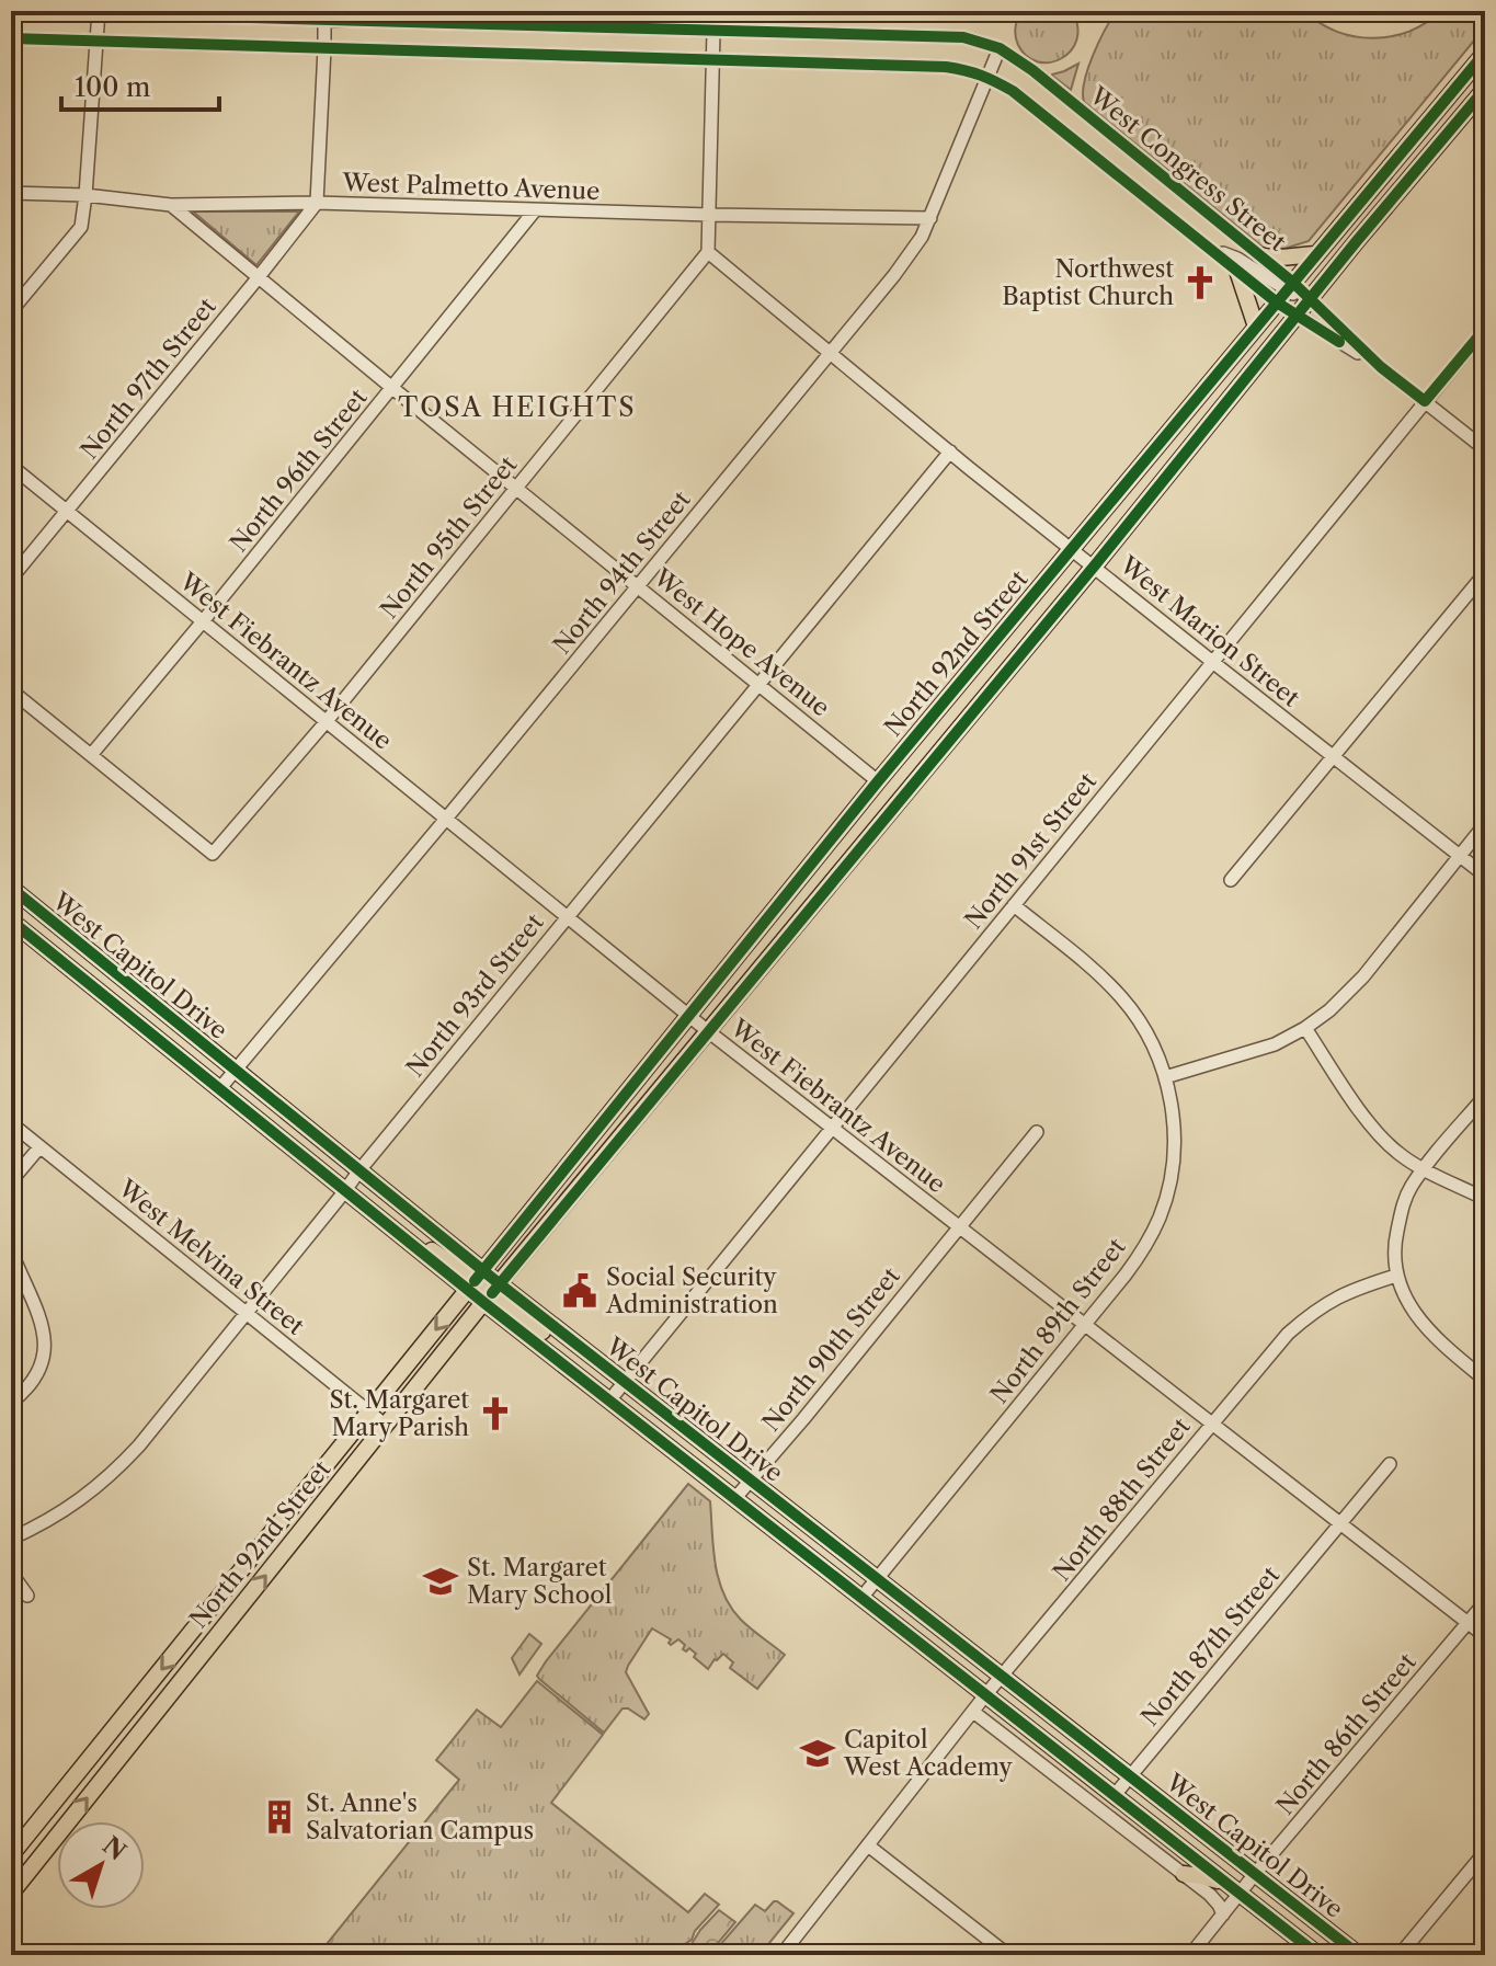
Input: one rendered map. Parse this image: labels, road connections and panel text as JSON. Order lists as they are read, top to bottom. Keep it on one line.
{"streets":{"main road":["North 92nd Street","West Capitol Drive"],"street":["West Congress Street","West Palmetto Avenue","North 97th Street","North 96th Street","North 95th Street","North 94th Street","West Marion Street","West Hope Avenue","West Fiebrantz Avenue","North 91st Street","North 93rd Street","West Melvina Street","North 89th Street","North 90th Street","North 88th Street","North 87th Street","North 86th Street"]},"crossings":[["West Congress Street","North 94th Street"],["West Congress Street","North 92nd Street"],["West Congress Street","North 91st Street"],["West Palmetto Avenue","North 97th Street"],["West Palmetto Avenue","North 96th Street"],["West Palmetto Avenue","North 94th Street"],["West Palmetto Avenue","West Hope Avenue"],["North 97th Street","West Hope Avenue"],["North 97th Street","West Fiebrantz Avenue"],["North 96th Street","North 95th Street"],["North 96th Street","West Hope Avenue"],["North 96th Street","West Fiebrantz Avenue"],["North 95th Street","West Marion Street"],["North 95th Street","West Hope Avenue"],["North 95th Street","West Fiebrantz Avenue"],["North 94th Street","West Marion Street"],["North 94th Street","West Hope Avenue"],["North 94th Street","West Fiebrantz Avenue"],["North 94th Street","West Capitol Drive"],["West Marion Street","North 92nd Street"],["West Marion Street","North 91st Street"],["West Marion Street","North 93rd Street"],["West Hope Avenue","North 92nd Street"],["West Hope Avenue","North 93rd Street"],["North 92nd Street","West Fiebrantz Avenue"],["North 92nd Street","West Capitol Drive"],["North 92nd Street","West Melvina Street"],["West Fiebrantz Avenue","North 91st Street"],["West Fiebrantz Avenue","North 93rd Street"],["West Fiebrantz Avenue","North 89th Street"],["West Fiebrantz Avenue","North 90th Street"],["West Fiebrantz Avenue","North 88th Street"],["West Fiebrantz Avenue","North 87th Street"],["West Fiebrantz Avenue","North 86th Street"],["North 91st Street","West Capitol Drive"],["West Capitol Drive","North 93rd Street"],["West Capitol Drive","North 89th Street"],["West Capitol Drive","North 90th Street"],["West Capitol Drive","North 88th Street"],["West Capitol Drive","North 87th Street"],["West Capitol Drive","North 86th Street"],["North 93rd Street","West Melvina Street"]],"districts":["TOSA HEIGHTS"],"places":{"church":["Northwest Baptist Church","St. Margaret Mary Parish"],"public building":["Social Security Administration"],"school or university":["St. Margaret Mary School","Capitol West Academy"],"building":["St. Anne's Salvatorian Campus"]},"scale_bar":"100 m","north":"top right"}
